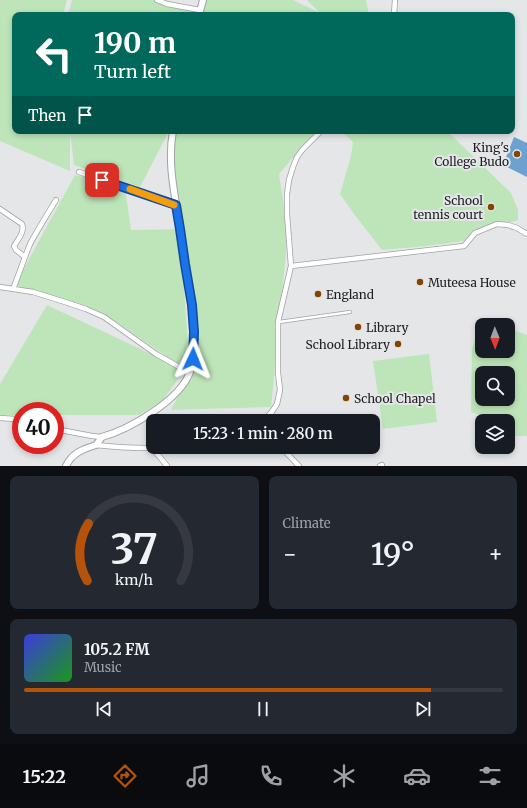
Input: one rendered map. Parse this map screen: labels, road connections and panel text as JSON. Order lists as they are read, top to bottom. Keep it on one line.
{"places":["King's College Budo","School tennis court","Muteesa House","England","Library","School Library","School Chapel"],"north":"bottom","page":{"turn":["190 m","Turn left"],"then":"Then","limit":"40","trip":"15:23 · 1 min · 280 m","tile":"Climate","heat":["−","19°","+"],"song":["105.2 FM","Music"],"tabs":"15:22","gauge":["37","km/h"]}}
